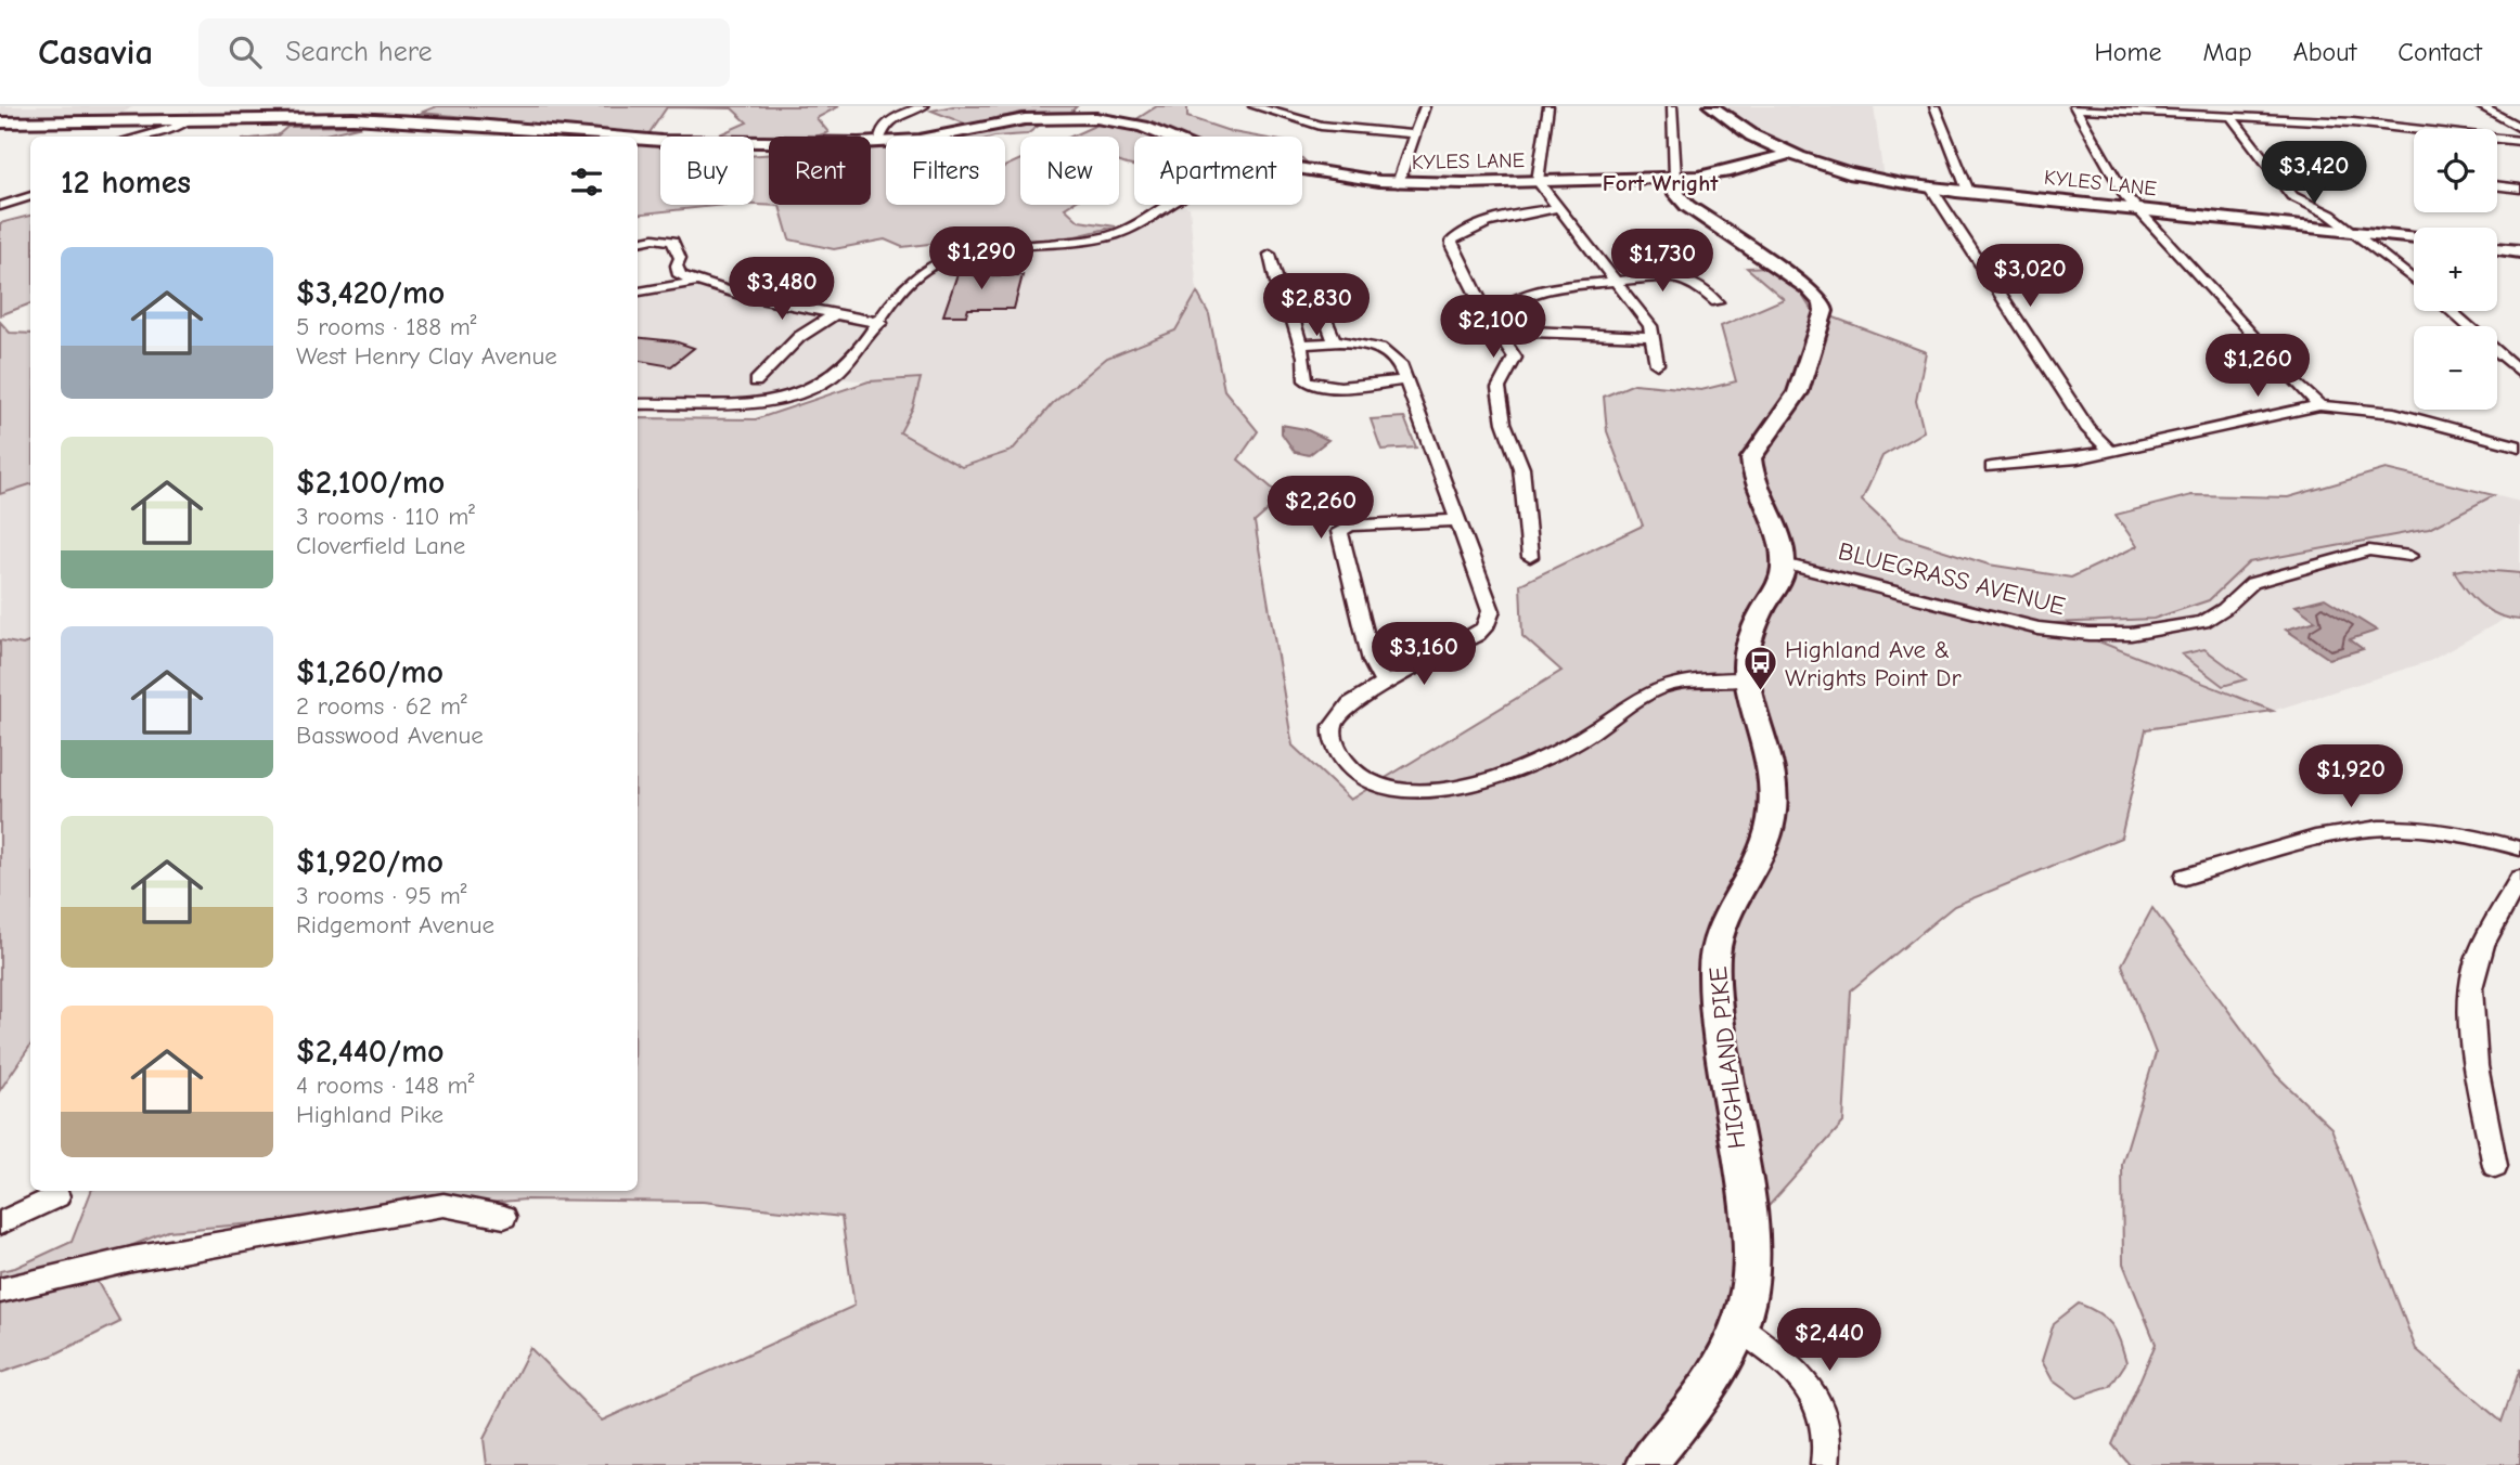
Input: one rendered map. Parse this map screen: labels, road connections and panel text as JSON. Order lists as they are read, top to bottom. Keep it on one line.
{"streets":{"main road":["KYLES LANE","HIGHLAND PIKE"],"street":["BLUEGRASS AVENUE"]},"crossings":[["BLUEGRASS AVENUE","HIGHLAND PIKE"]],"districts":["Fort Wright"],"places":{"bus stop":["Highland Ave & Wrights Point Dr"]},"page":{"header":"Casavia","search":"Search here","nav":["Home","Map","About","Contact"],"map_buttons":["+","−"],"chip":["Buy","Rent","Filters","New","Apartment"],"heading":"12 homes","price":["$3,420","$1,290","$1,730","$3,020","$3,480","$2,830","$2,100","$1,260","$2,260","$3,160","$1,920","$2,440"],"list":[{"name":"$3,420/mo","note":"5 rooms · 188 m² · West Henry Clay Avenue"},{"name":"$2,100/mo","note":"3 rooms · 110 m² · Cloverfield Lane"},{"name":"$1,260/mo","note":"2 rooms · 62 m² · Basswood Avenue"},{"name":"$1,920/mo","note":"3 rooms · 95 m² · Ridgemont Avenue"},{"name":"$2,440/mo","note":"4 rooms · 148 m² · Highland Pike"}]}}
